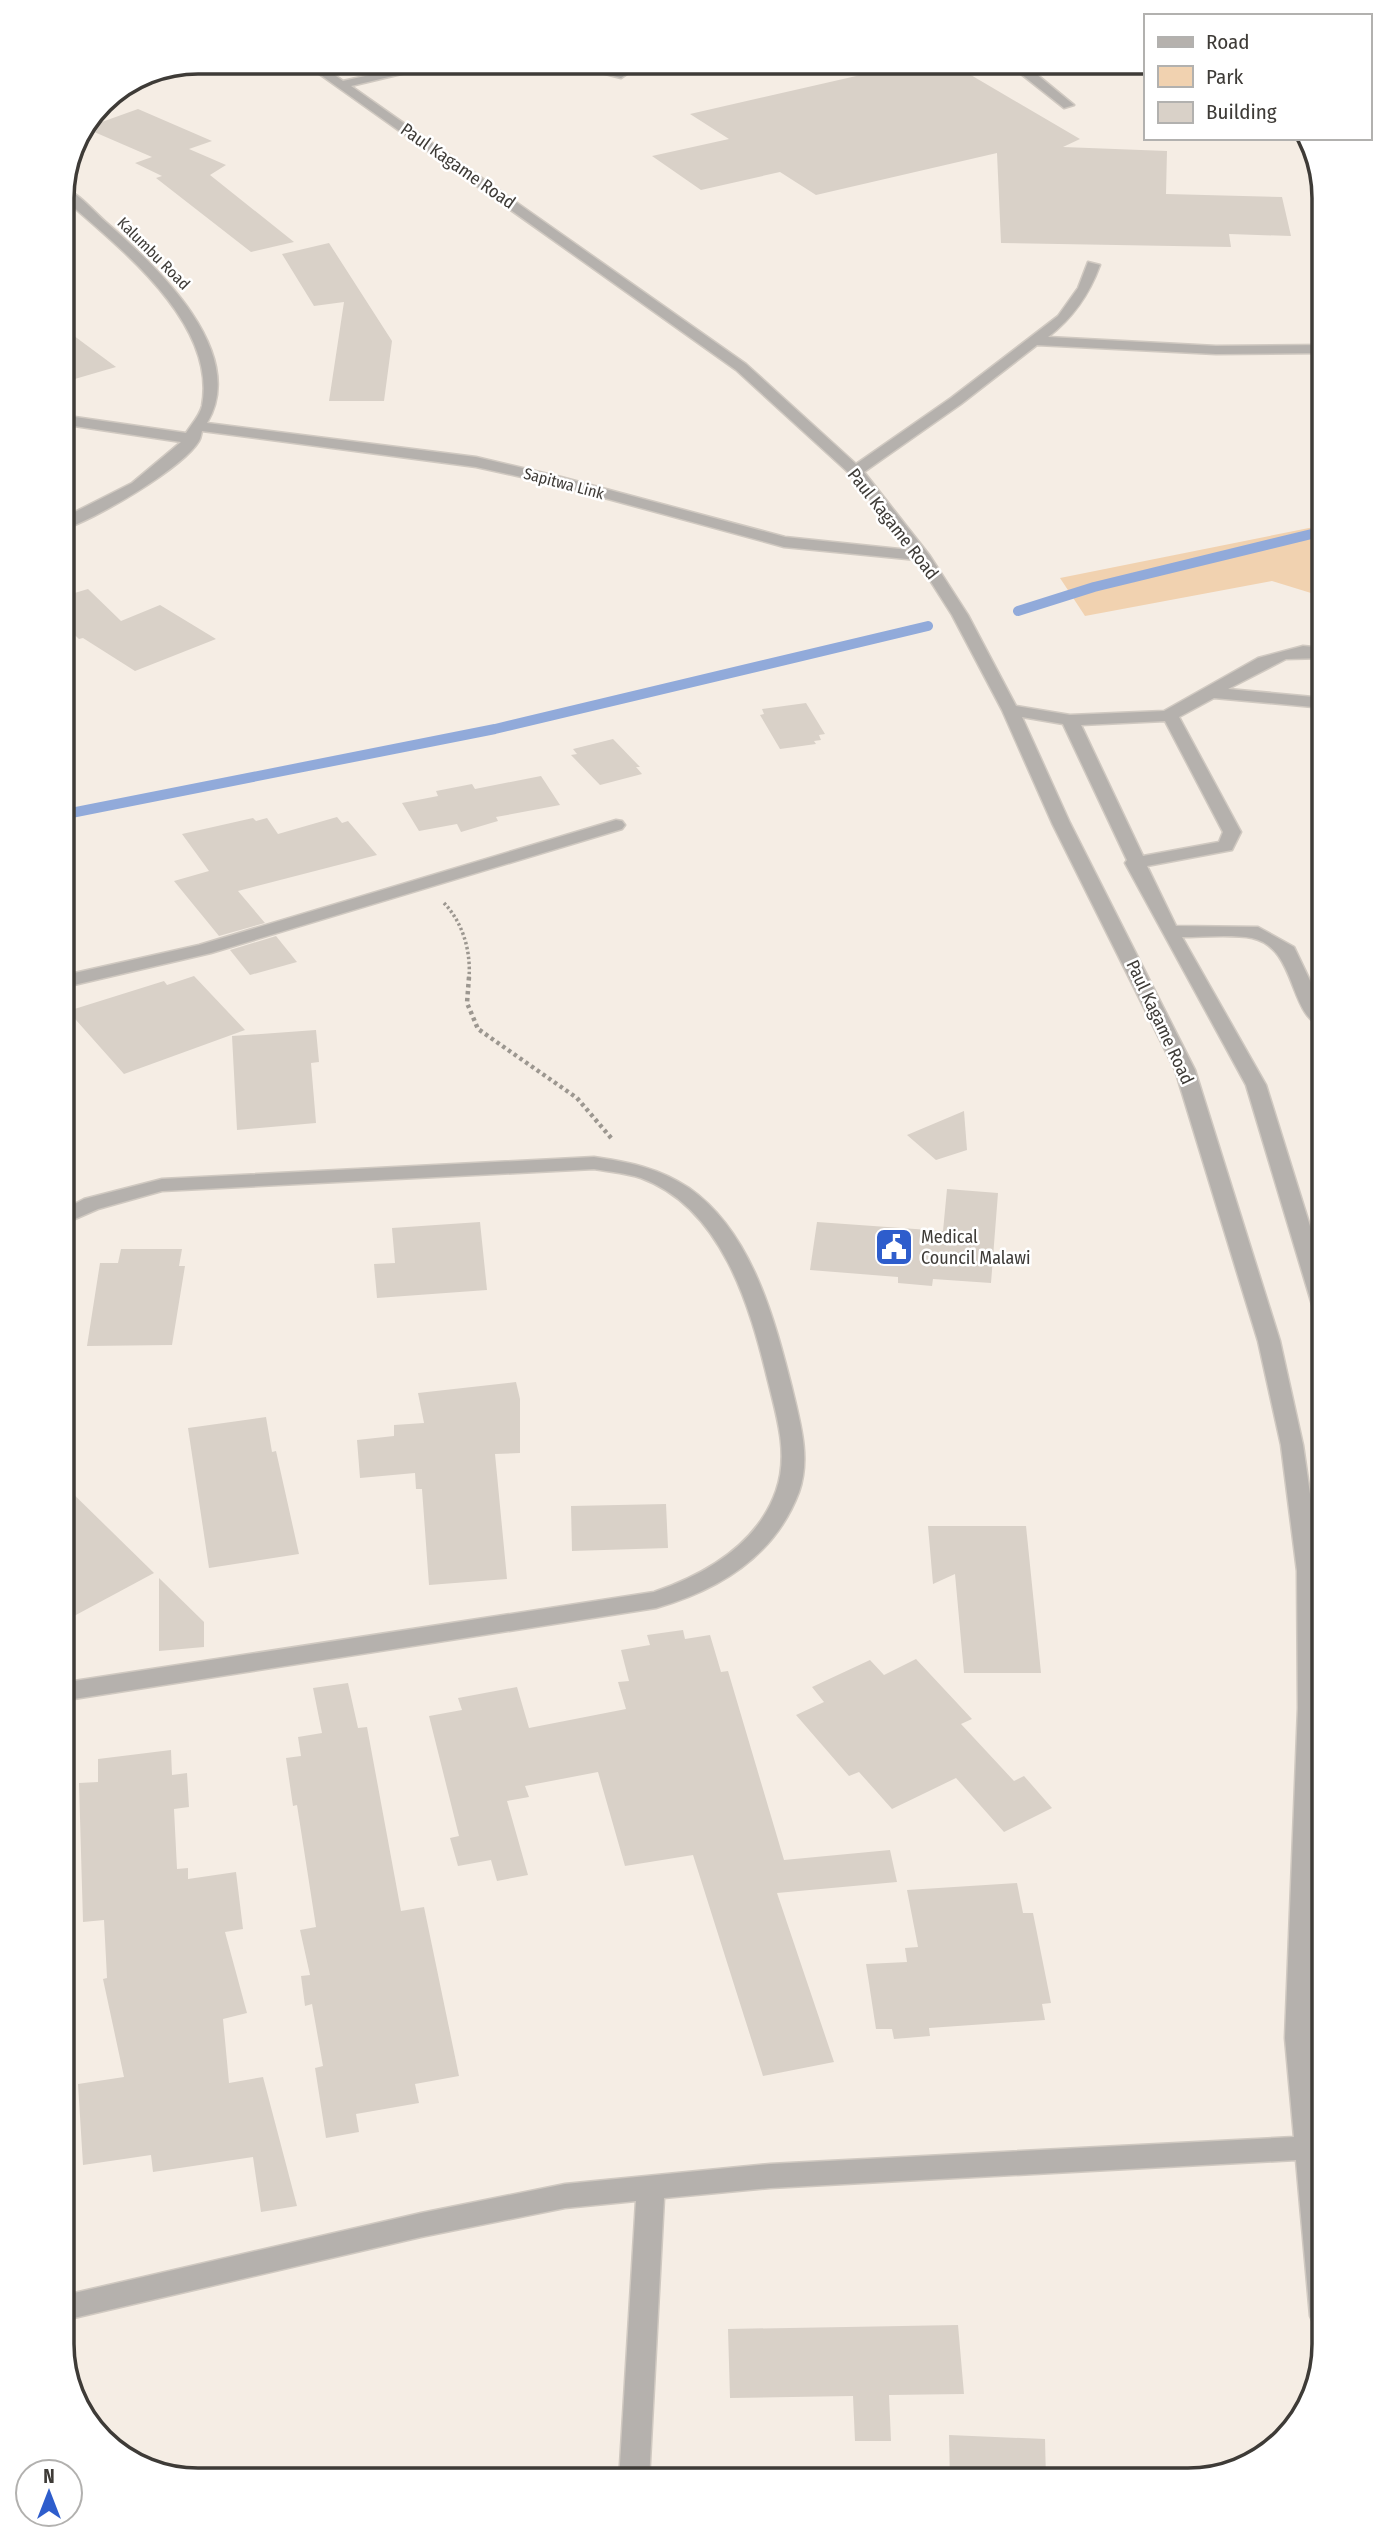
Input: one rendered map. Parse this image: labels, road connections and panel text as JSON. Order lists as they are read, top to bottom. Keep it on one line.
{"streets":{"street":["Paul Kagame Road","Kalumbu Road","Sapitwa Link"]},"crossings":[["Paul Kagame Road","Sapitwa Link"],["Kalumbu Road","Sapitwa Link"]],"places":{"public building":["Medical Council Malawi"]},"legend":["Road","Park","Building"],"north":"top"}
